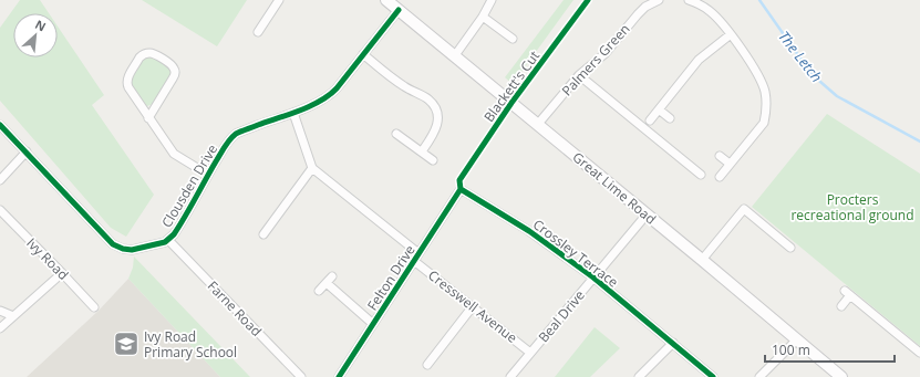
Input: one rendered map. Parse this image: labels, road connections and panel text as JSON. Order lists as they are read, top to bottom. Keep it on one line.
{"streets":{"main road":["Great Lime Road"],"street":["Palmers Green","Clousden Drive","Crossley Terrace","Ivy Road","Felton Drive","Cresswell Avenue","Farne Road","Beal Drive"],"cycle path":["Blackett's Cut"]},"crossings":[["Palmers Green","Great Lime Road"],["Clousden Drive","Great Lime Road"],["Clousden Drive","Farne Road"],["Great Lime Road","Beal Drive"],["Crossley Terrace","Felton Drive"],["Crossley Terrace","Beal Drive"],["Felton Drive","Cresswell Avenue"],["Cresswell Avenue","Beal Drive"]],"water":["The Letch"],"parks":["Procters recreational ground"],"places":{"school or university":["Ivy Road Primary School"]},"scale_bar":"100 m","north":"top right"}
